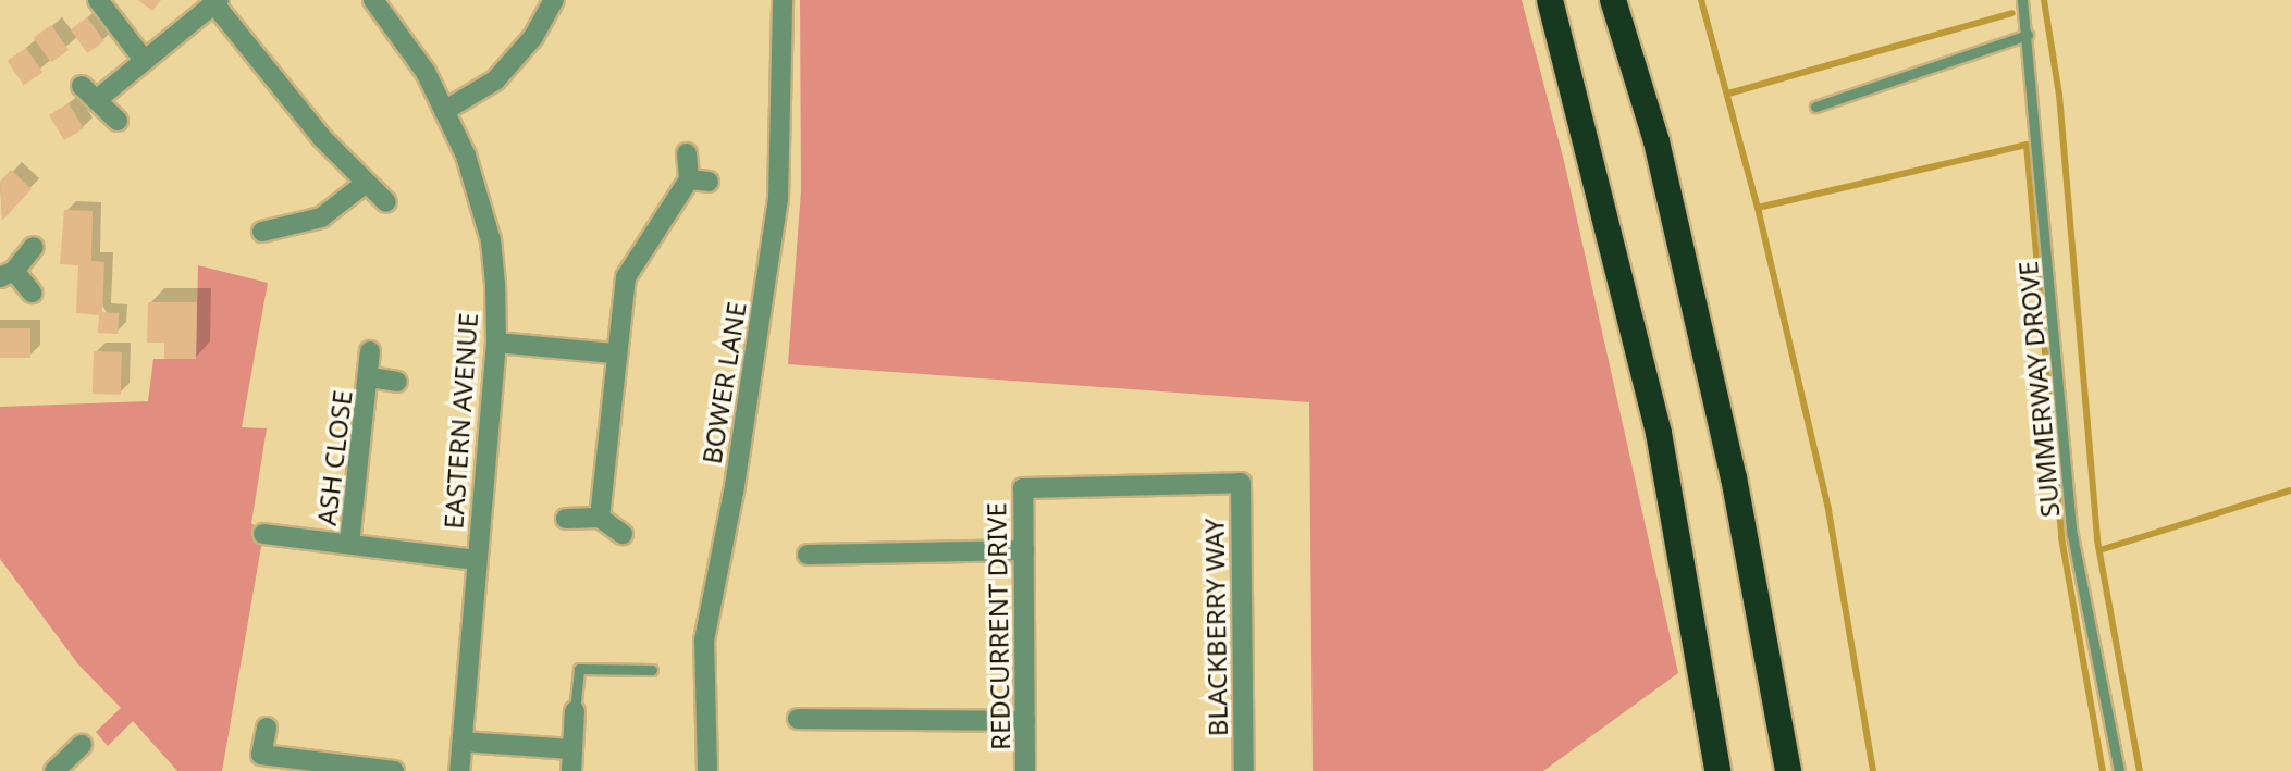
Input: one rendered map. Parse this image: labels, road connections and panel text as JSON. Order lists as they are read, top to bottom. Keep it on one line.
{"streets":{"street":["BOWER LANE","EASTERN AVENUE","ASH CLOSE","REDCURRENT DRIVE","BLACKBERRY WAY"],"lane":["SUMMERWAY DROVE"]},"crossings":[["EASTERN AVENUE","ASH CLOSE"],["REDCURRENT DRIVE","BLACKBERRY WAY"]]}
